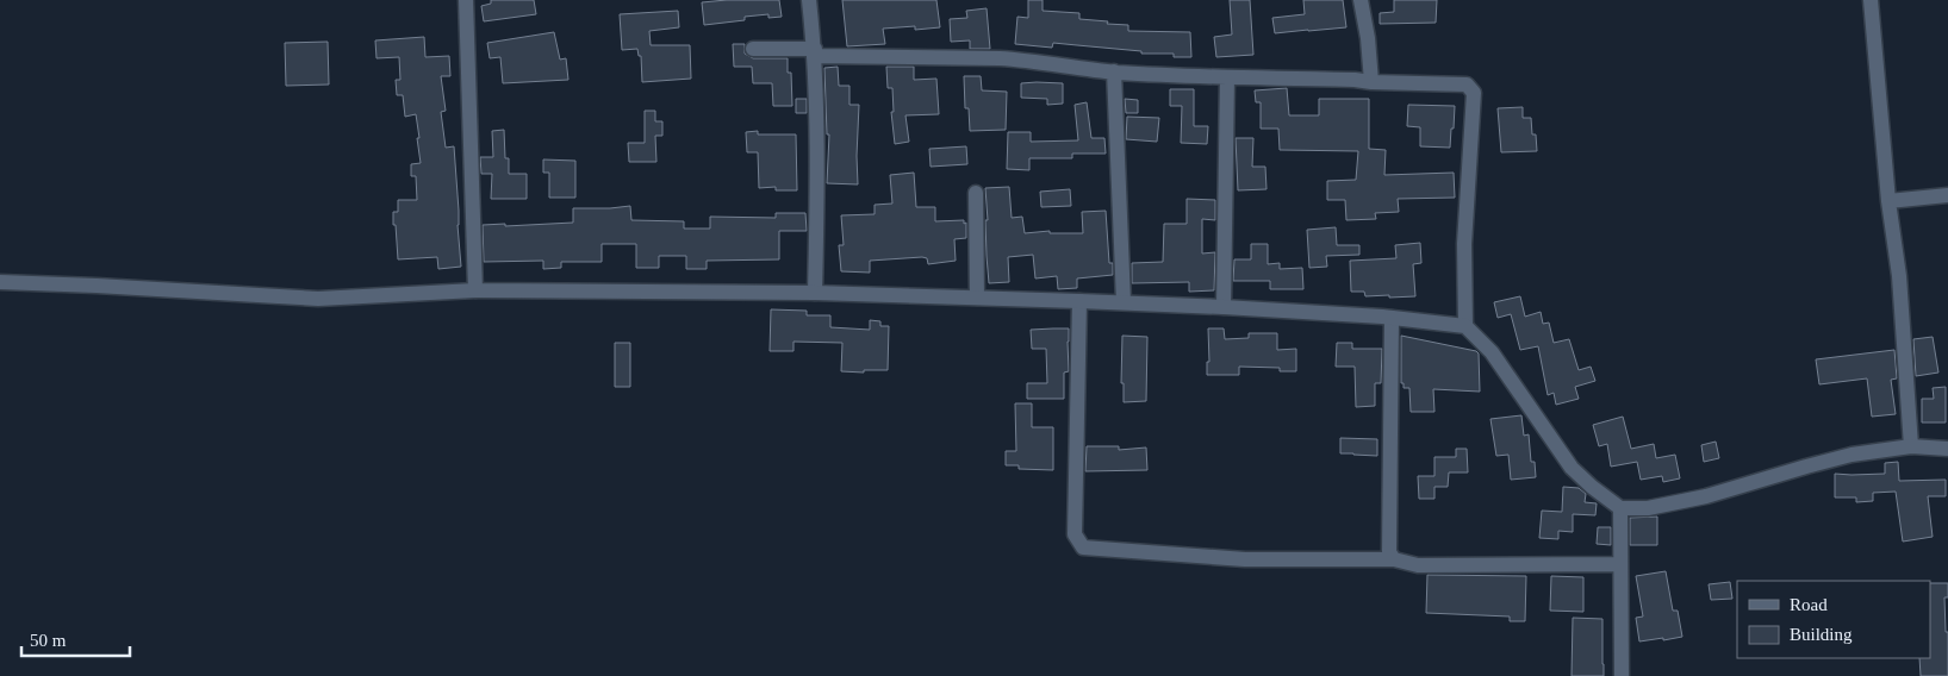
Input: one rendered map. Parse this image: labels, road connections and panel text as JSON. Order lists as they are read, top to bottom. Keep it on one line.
{"legend":["Road","Building"],"scale_bar":"50 m"}
